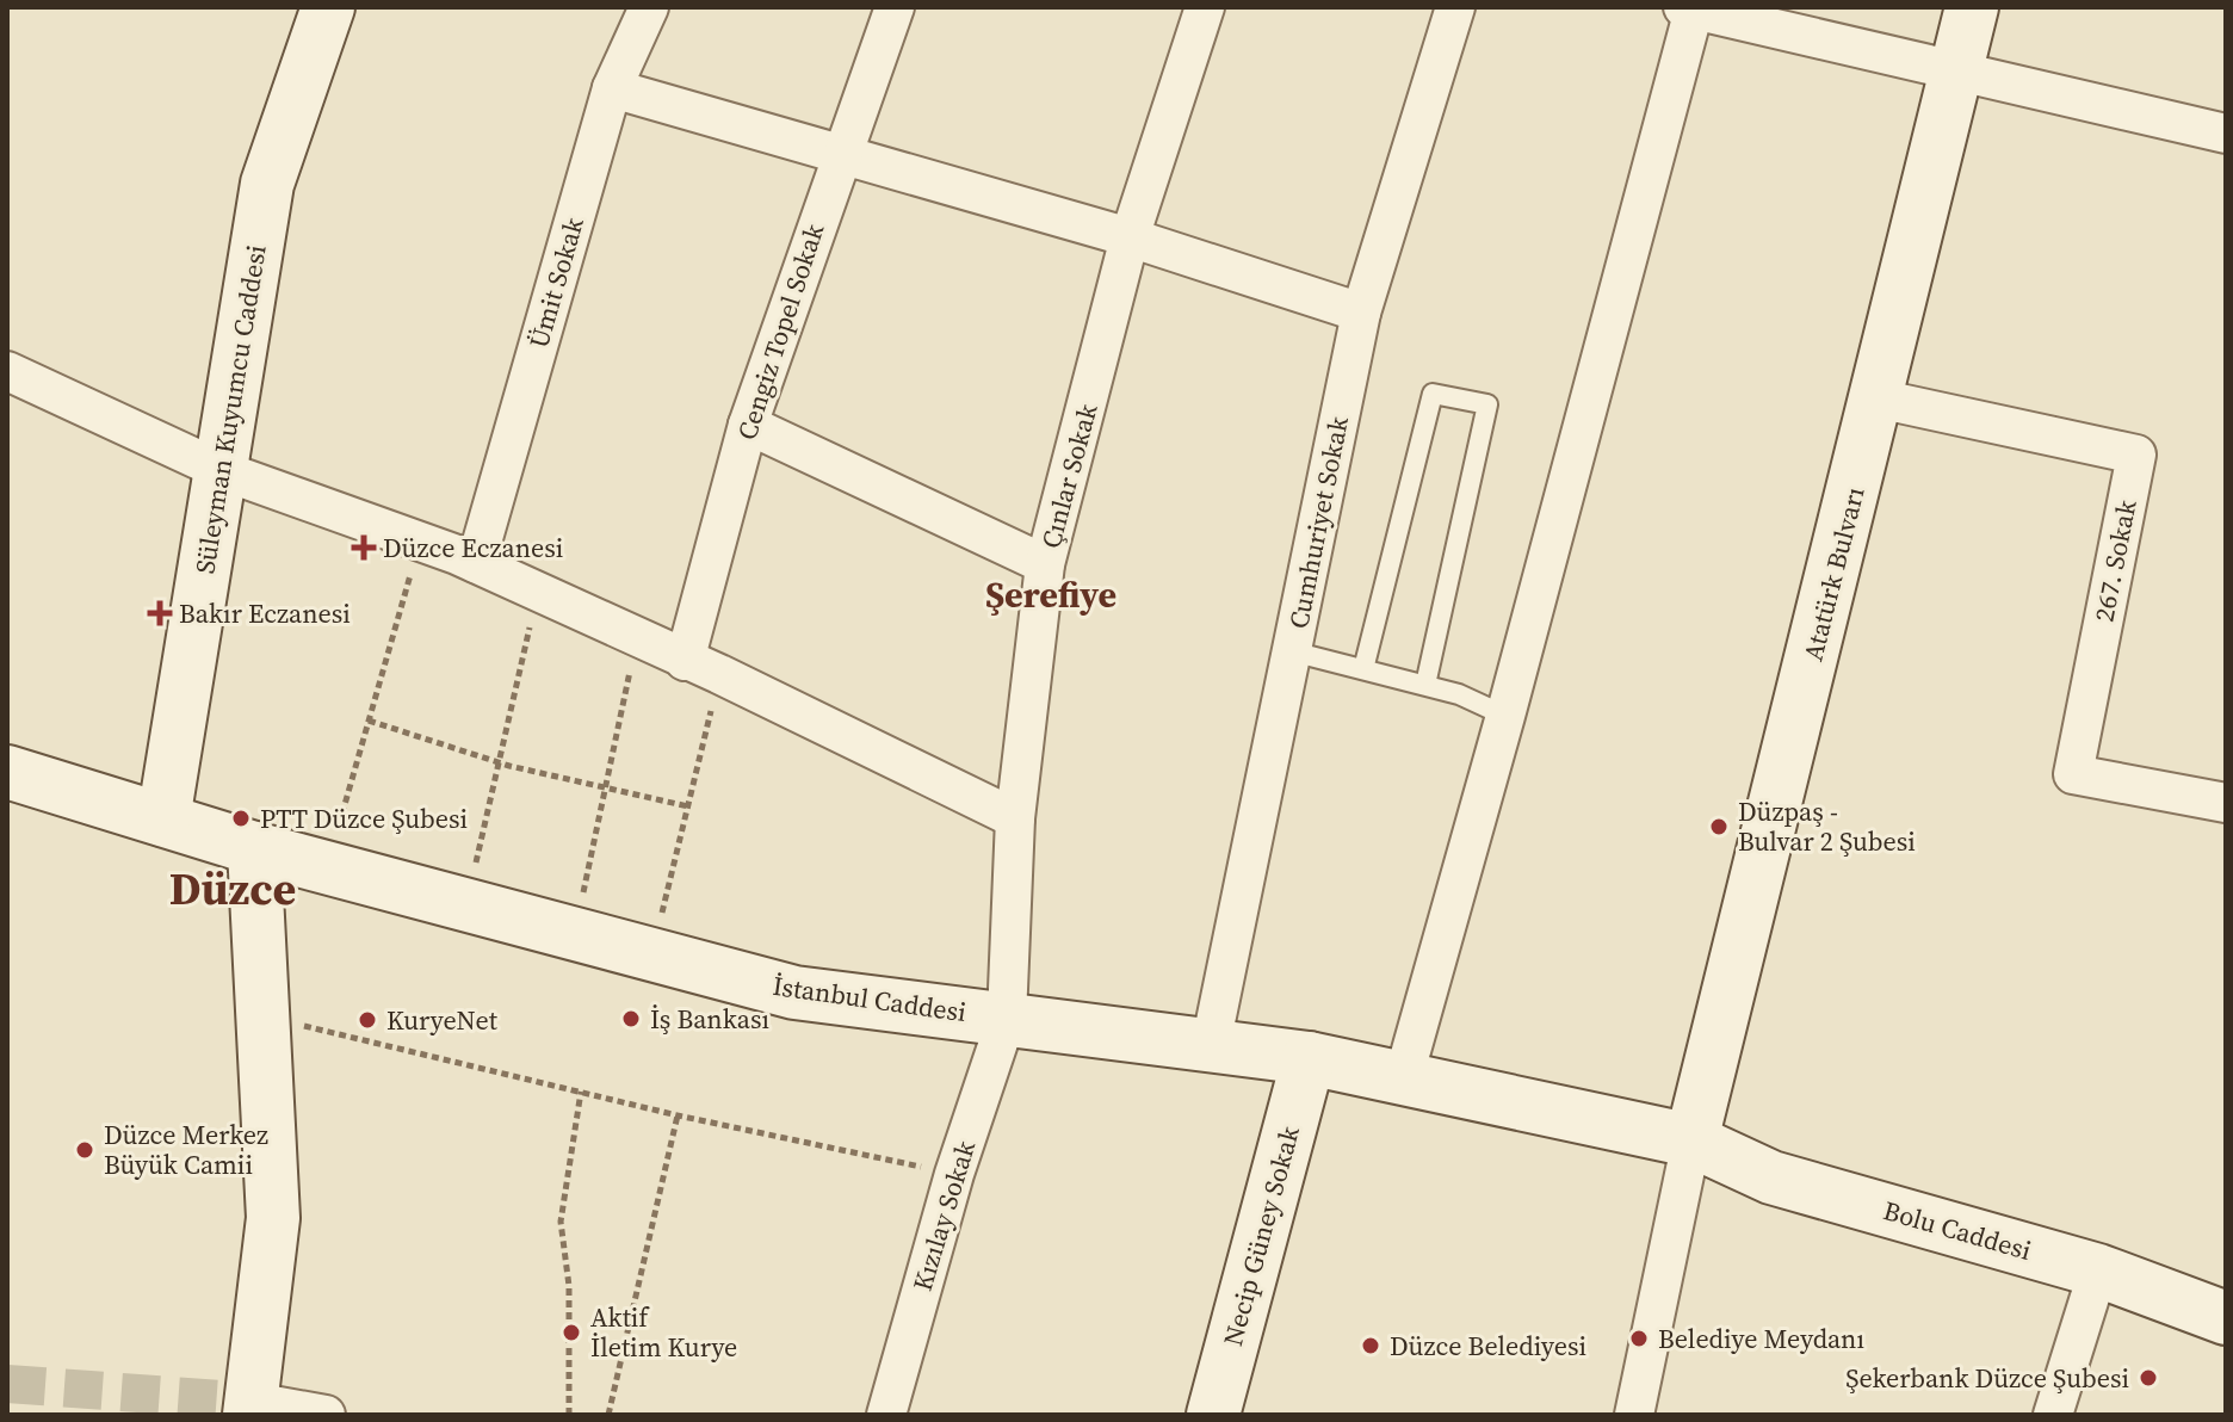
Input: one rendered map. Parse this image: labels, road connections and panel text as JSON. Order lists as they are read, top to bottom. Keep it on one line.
{"streets":{"main road":["Süleyman Kuyumcu Caddesi","Atatürk Bulvarı","İstanbul Caddesi","Bolu Caddesi","Necip Güney Sokak"],"street":["Ümit Sokak","Cengiz Topel Sokak","Çınlar Sokak","Cumhuriyet Sokak","267. Sokak","Kızılay Sokak"]},"crossings":[["Süleyman Kuyumcu Caddesi","İstanbul Caddesi"],["Çınlar Sokak","İstanbul Caddesi"],["Çınlar Sokak","Kızılay Sokak"],["Cumhuriyet Sokak","İstanbul Caddesi"],["267. Sokak","Atatürk Bulvarı"],["Atatürk Bulvarı","İstanbul Caddesi"],["Atatürk Bulvarı","Bolu Caddesi"],["İstanbul Caddesi","Kızılay Sokak"],["İstanbul Caddesi","Bolu Caddesi"],["İstanbul Caddesi","Necip Güney Sokak"]],"districts":["Şerefiye","Düzce"],"places":{"health":["Düzce Eczanesi","Bakır Eczanesi"],"other":["PTT Düzce Şubesi","Düzpaş - Bulvar 2 Şubesi","İş Bankası","KuryeNet","Düzce Merkez Büyük Camii","Aktif İletim Kurye","Belediye Meydanı","Düzce Belediyesi","Şekerbank Düzce Şubesi"]}}
